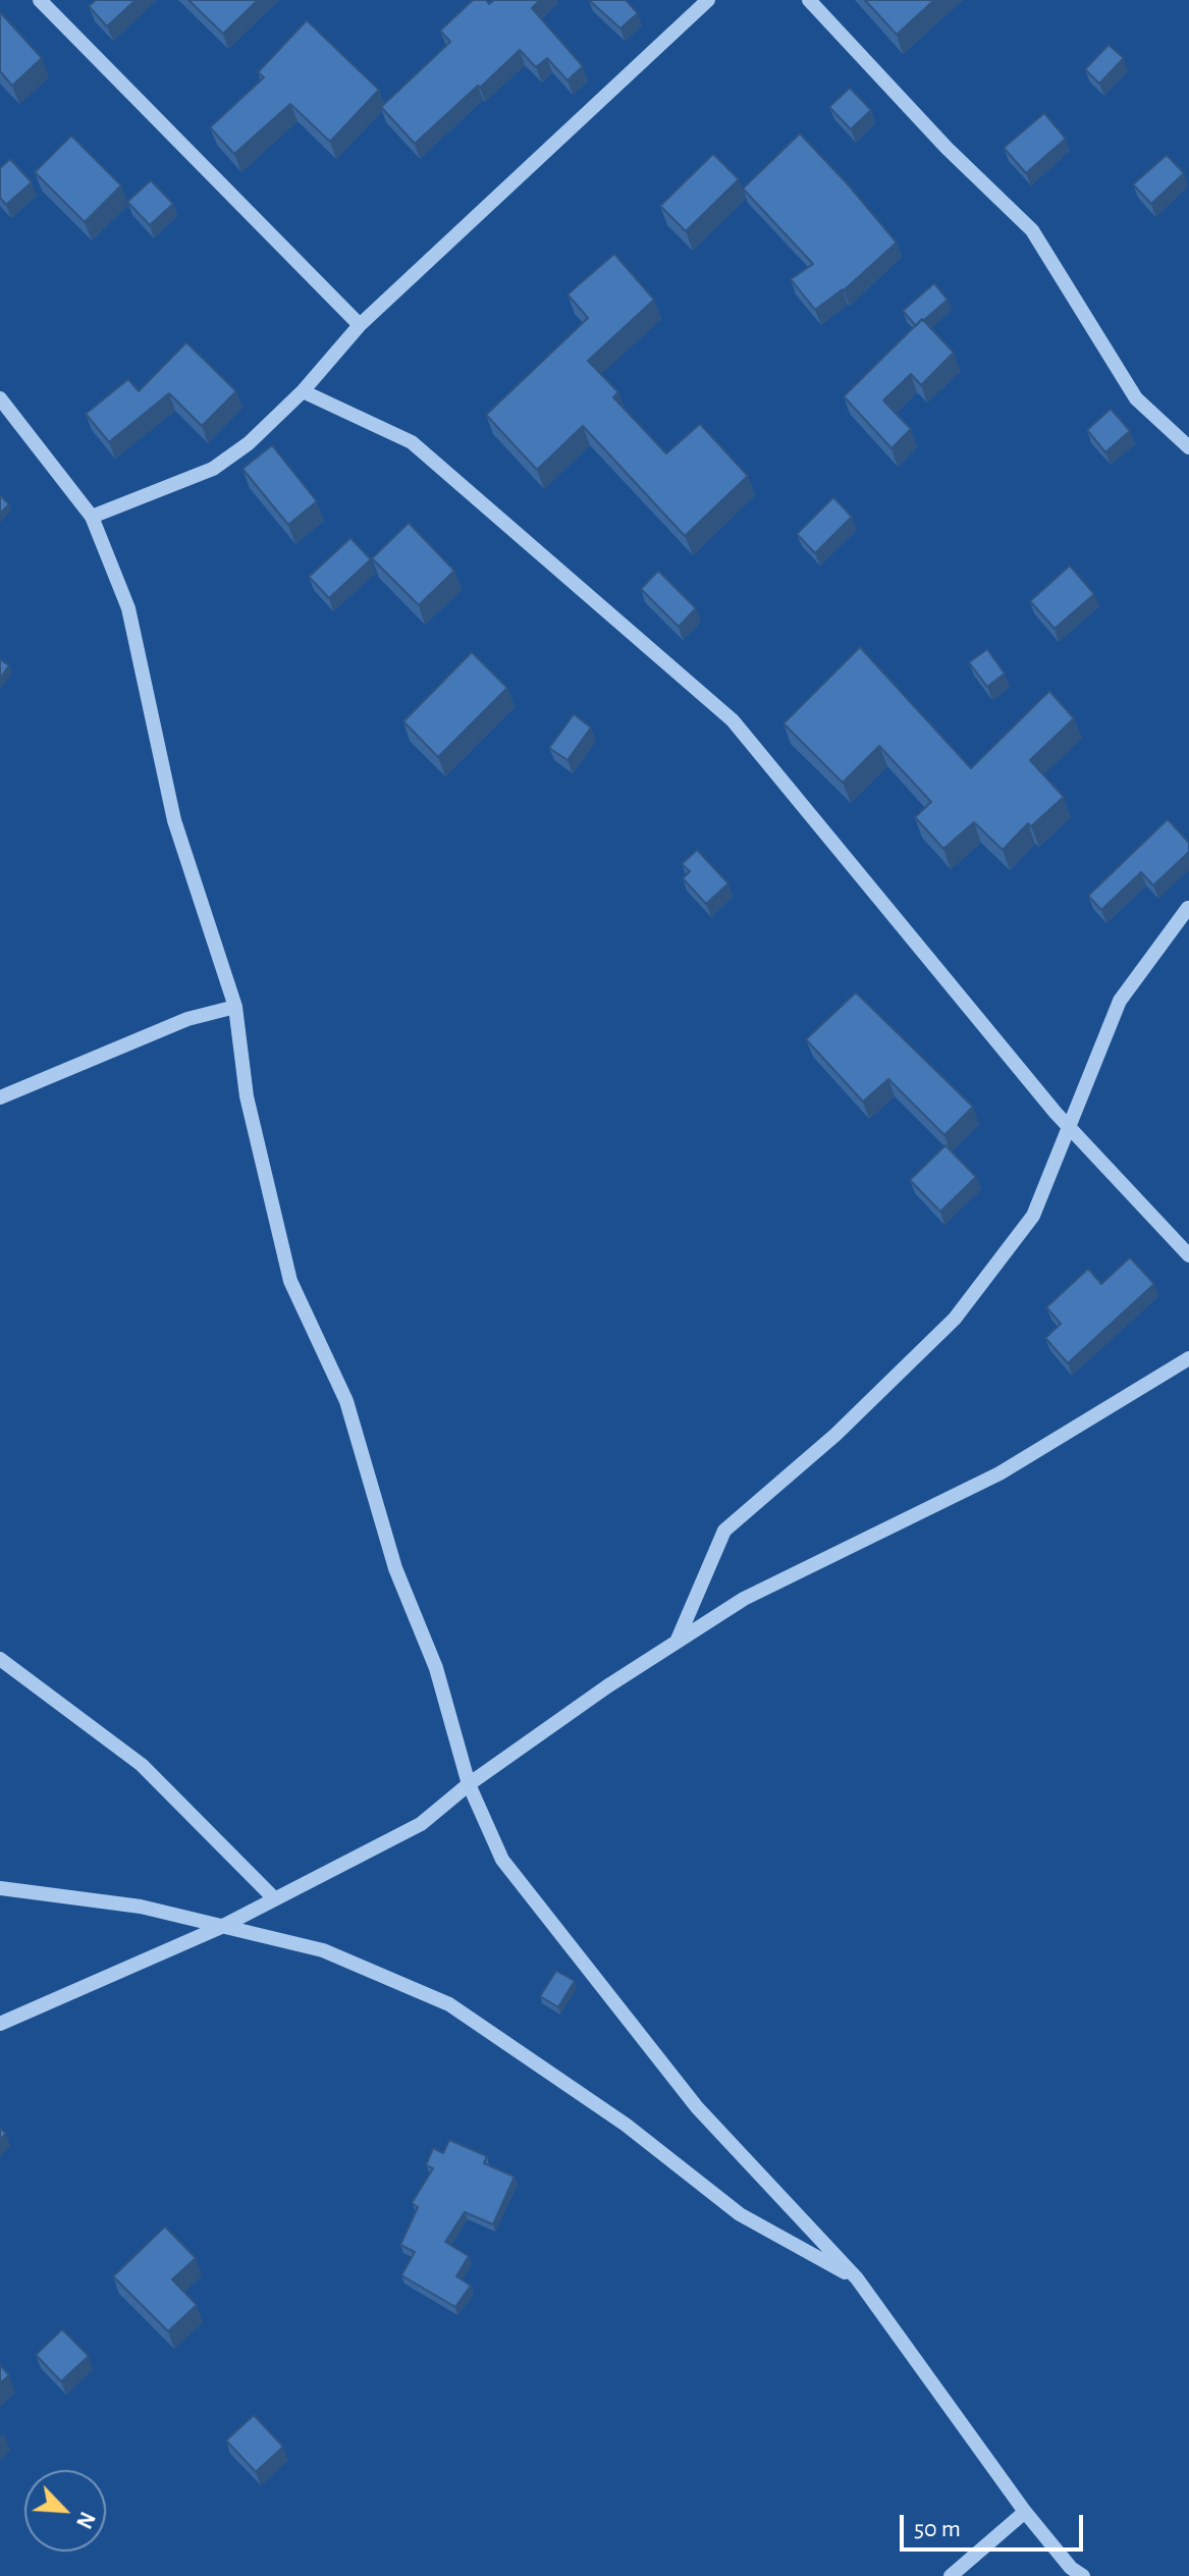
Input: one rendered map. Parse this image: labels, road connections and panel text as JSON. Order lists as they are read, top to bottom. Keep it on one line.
{"scale_bar":"50 m","north":"bottom right"}
